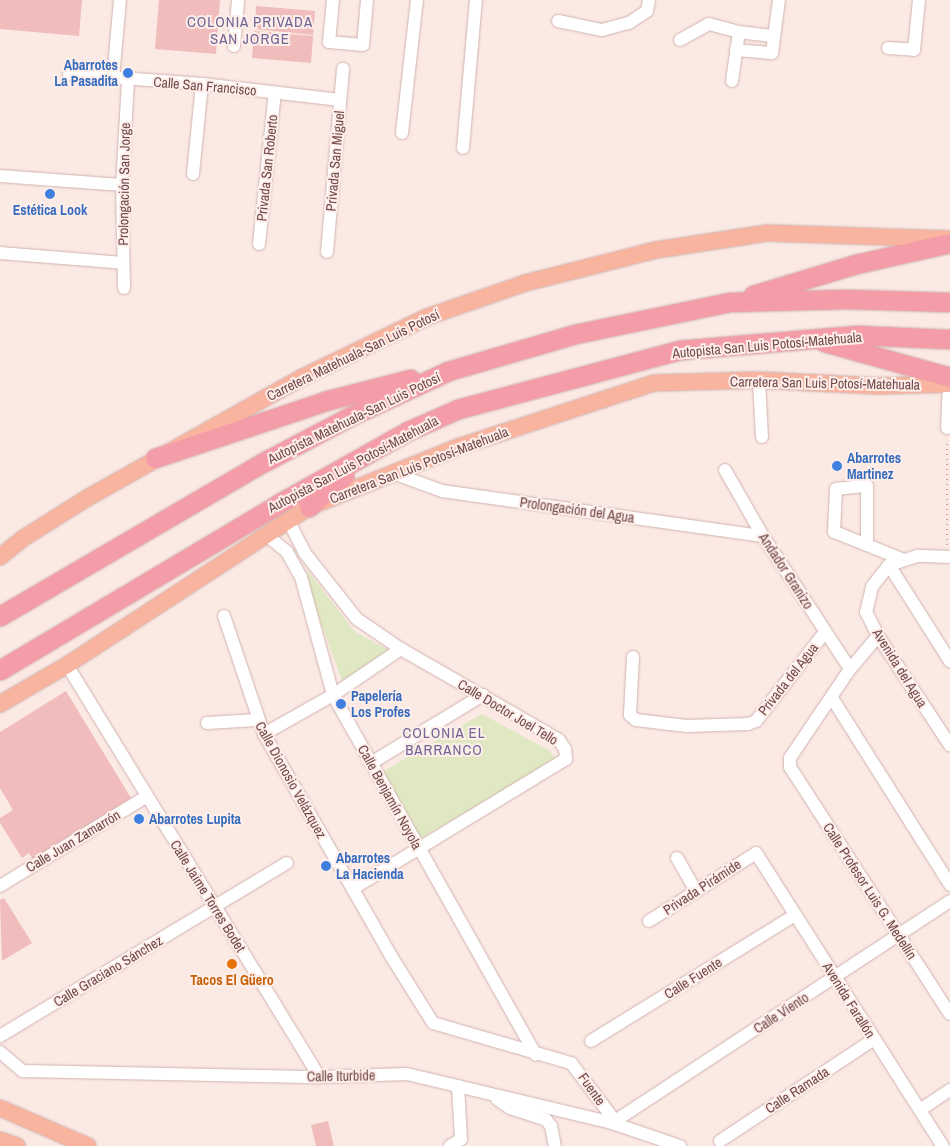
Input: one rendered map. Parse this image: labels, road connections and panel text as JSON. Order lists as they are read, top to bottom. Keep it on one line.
{"streets":{"highway":["Autopista San Luis Potosí-Matehuala","Autopista Matehuala-San Luis Potosí"],"main road":["Carretera Matehuala-San Luis Potosí","Carretera San Luis Potosí-Matehuala"],"street":["Calle San Francisco","Privada San Miguel","Privada San Roberto","Prolongación San Jorge","Prolongación del Agua","Andador Granizo","Avenida del Agua","Privada del Agua","Calle Doctor Joel Tello","Calle Dionosio Velázquez","Calle Benjamín Noyola","Calle Juan Zamarrón","Privada Pirámide","Calle Profesor Luis G. Medellín","Calle Jaime Torres Bodet","Calle Graciano Sánchez","Calle Fuente","Avenida Farallón","Calle Viento","Calle Iturbide","Fuente","Calle Ramada"]},"crossings":[["Calle San Francisco","Privada San Miguel"],["Calle San Francisco","Privada San Roberto"],["Calle San Francisco","Prolongación San Jorge"],["Carretera San Luis Potosí-Matehuala","Prolongación del Agua"],["Carretera San Luis Potosí-Matehuala","Calle Doctor Joel Tello"],["Carretera San Luis Potosí-Matehuala","Calle Benjamín Noyola"],["Carretera San Luis Potosí-Matehuala","Calle Jaime Torres Bodet"],["Prolongación del Agua","Andador Granizo"],["Andador Granizo","Privada del Agua"],["Calle Doctor Joel Tello","Calle Dionosio Velázquez"],["Calle Doctor Joel Tello","Calle Benjamín Noyola"],["Calle Dionosio Velázquez","Calle Benjamín Noyola"],["Calle Dionosio Velázquez","Fuente"],["Calle Benjamín Noyola","Fuente"],["Calle Juan Zamarrón","Calle Jaime Torres Bodet"],["Privada Pirámide","Avenida Farallón"],["Calle Profesor Luis G. Medellín","Calle Viento"],["Calle Jaime Torres Bodet","Calle Graciano Sánchez"],["Calle Jaime Torres Bodet","Calle Iturbide"],["Calle Fuente","Avenida Farallón"],["Avenida Farallón","Calle Viento"],["Avenida Farallón","Calle Ramada"],["Calle Viento","Calle Iturbide"],["Calle Viento","Fuente"],["Calle Iturbide","Fuente"]],"districts":["COLONIA PRIVADA SAN JORGE","COLONIA EL BARRANCO"],"places":["Abarrotes La Pasadita","Estética Look","Abarrotes Martinez","Papelería Los Profes","Abarrotes Lupita","Abarrotes La Hacienda","Tacos El Güero"]}
